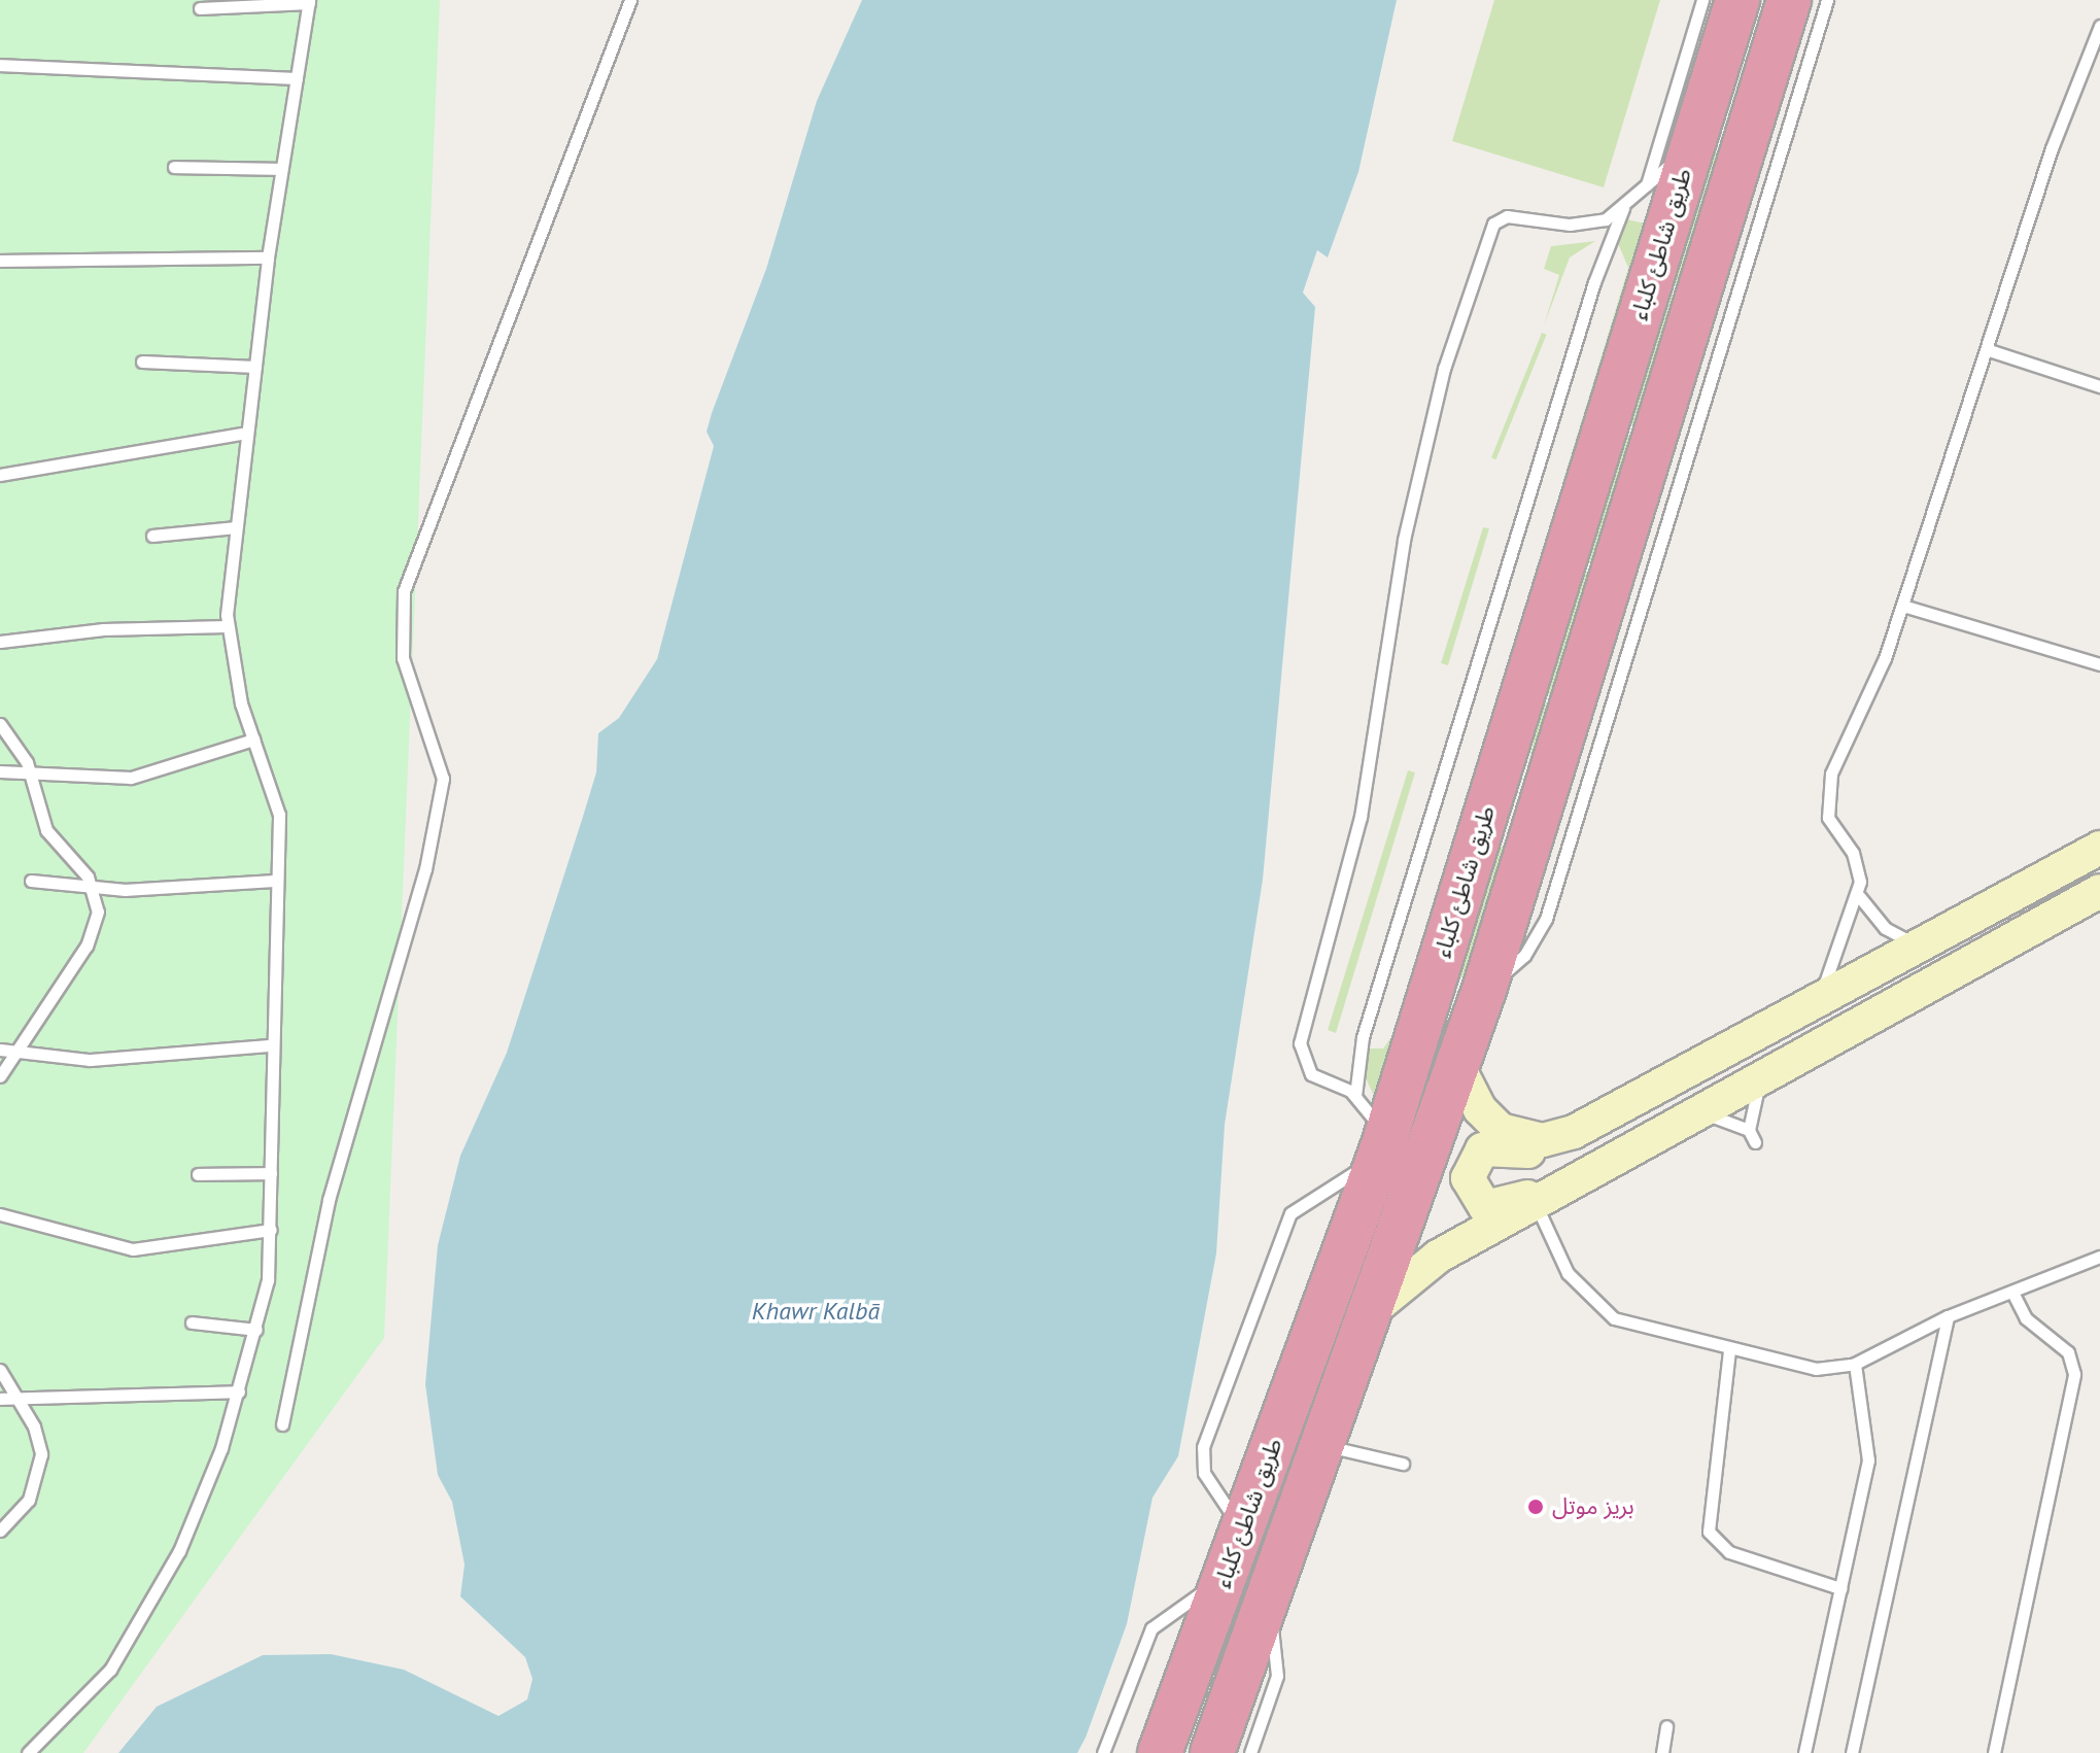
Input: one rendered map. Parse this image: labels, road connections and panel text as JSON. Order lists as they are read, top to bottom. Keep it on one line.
{"streets":{"highway":["طريق شاطئ كلباء"]},"water":["Khawr Kalbā"],"places":["بريز موتل"]}
